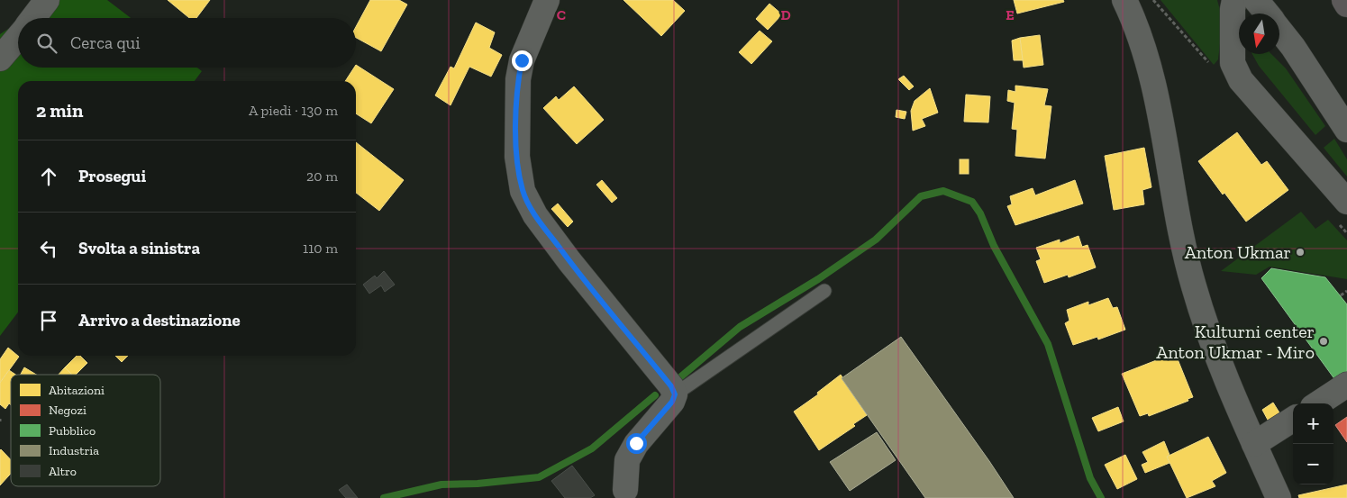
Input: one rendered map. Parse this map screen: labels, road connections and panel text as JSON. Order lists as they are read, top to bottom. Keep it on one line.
{"places":["Anton Ukmar","Kulturni center Anton Ukmar - Miro"],"legend":["Abitazioni","Negozi","Pubblico","Industria","Altro"],"north":"bottom","page":{"search":"Cerca qui","heading":["2 min","A piedi · 130 m"],"list":[["Prosegui","20 m"],["Svolta a sinistra","110 m"],"Arrivo a destinazione"],"map_buttons":["+","−"]},"grid":{"columns":["C","D","E"]}}
